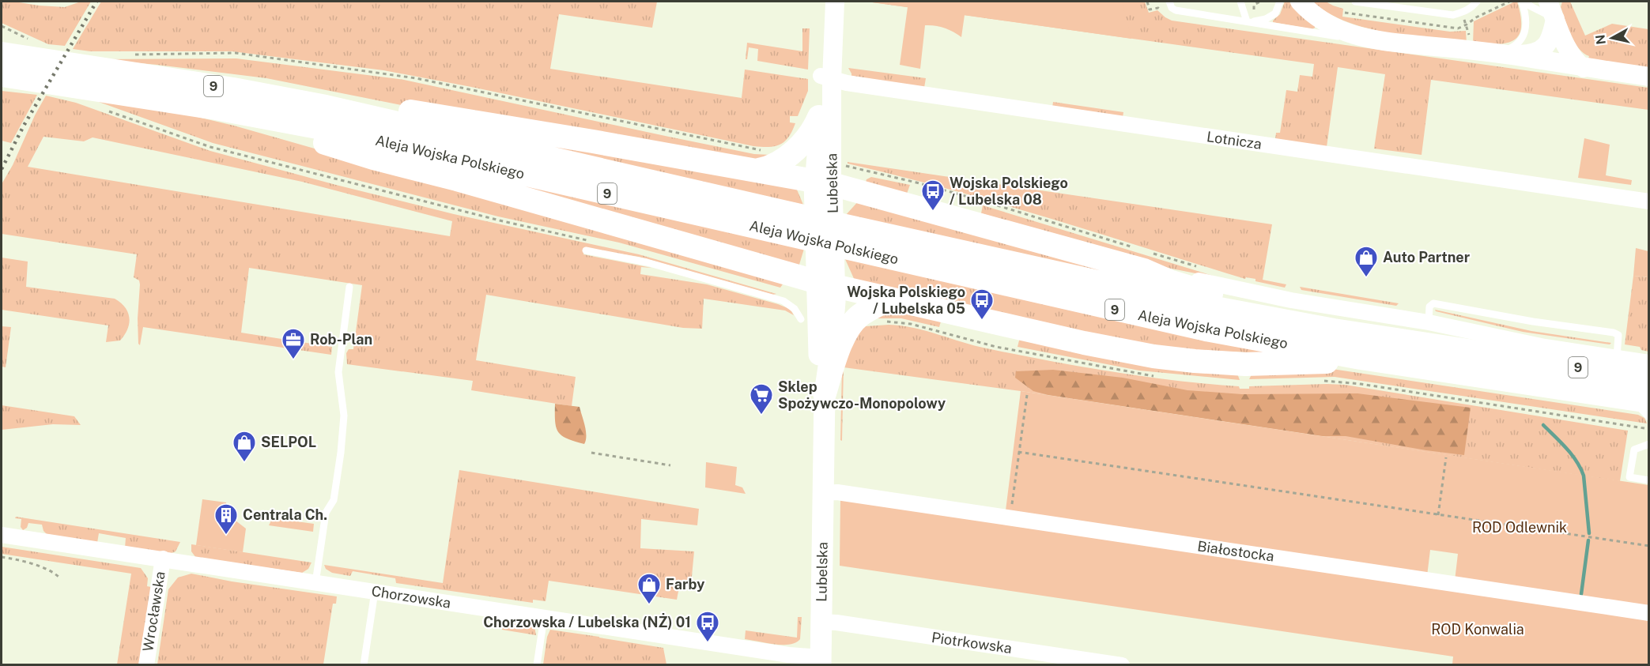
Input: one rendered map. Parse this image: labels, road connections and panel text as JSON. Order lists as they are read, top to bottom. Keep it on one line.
{"streets":{"main road":["9","Aleja Wojska Polskiego","Lubelska"],"street":["Lotnicza","Białostocka","Chorzowska","Wrocławska","Piotrkowska"]},"crossings":[["Lotnicza","Lubelska"],["Lubelska","Białostocka"],["Lubelska","Chorzowska"],["Lubelska","Piotrkowska"],["Chorzowska","Wrocławska"]],"parks":["ROD Odlewnik","ROD Konwalia"],"places":{"bus stop":["Wojska Polskiego / Lubelska 08","Wojska Polskiego / Lubelska 05","Chorzowska / Lubelska (NŻ) 01"],"shop":["Auto Partner","SELPOL","Farby"],"office":["Rob-Plan"],"supermarket":["Sklep Spożywczo-Monopolowy"],"building":["Centrala Ch."]},"north":"left"}
